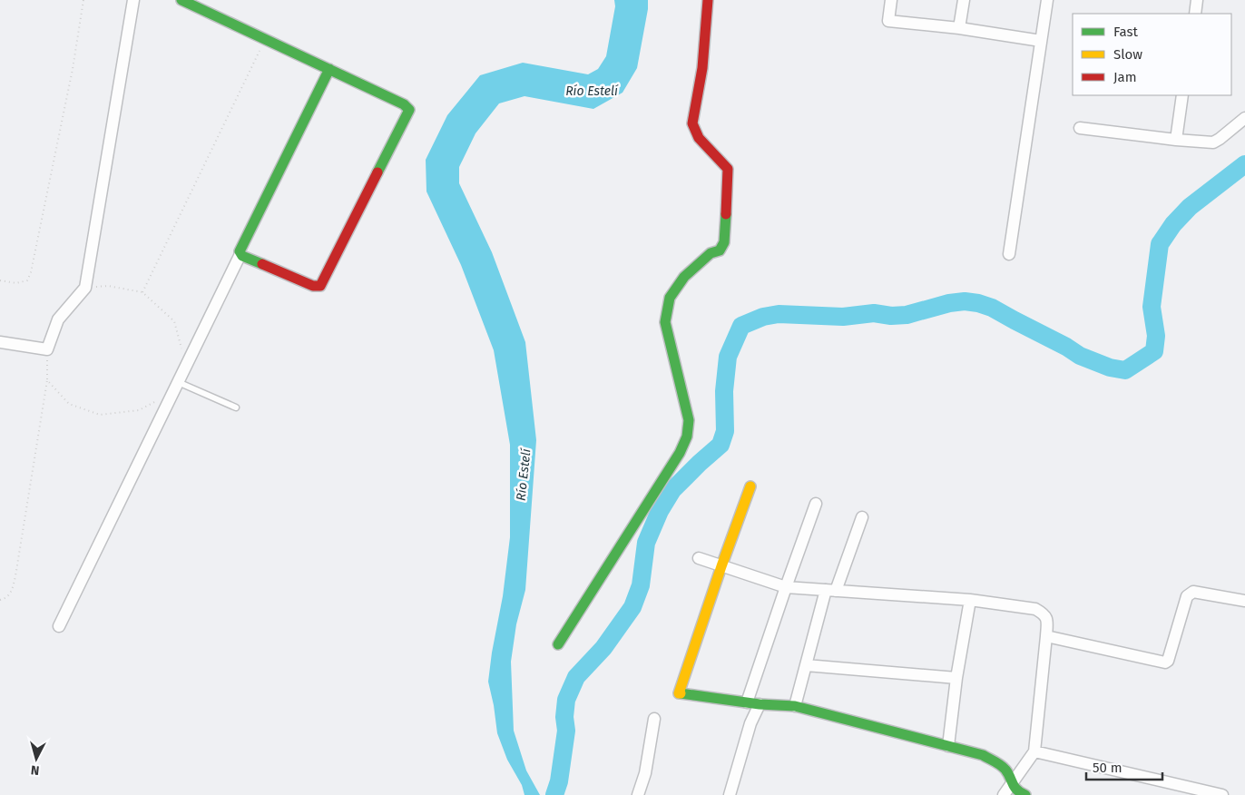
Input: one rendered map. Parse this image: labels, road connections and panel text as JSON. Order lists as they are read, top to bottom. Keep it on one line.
{"water":["Río Estelí"],"legend":["Fast","Slow","Jam"],"scale_bar":"50 m","north":"bottom"}
